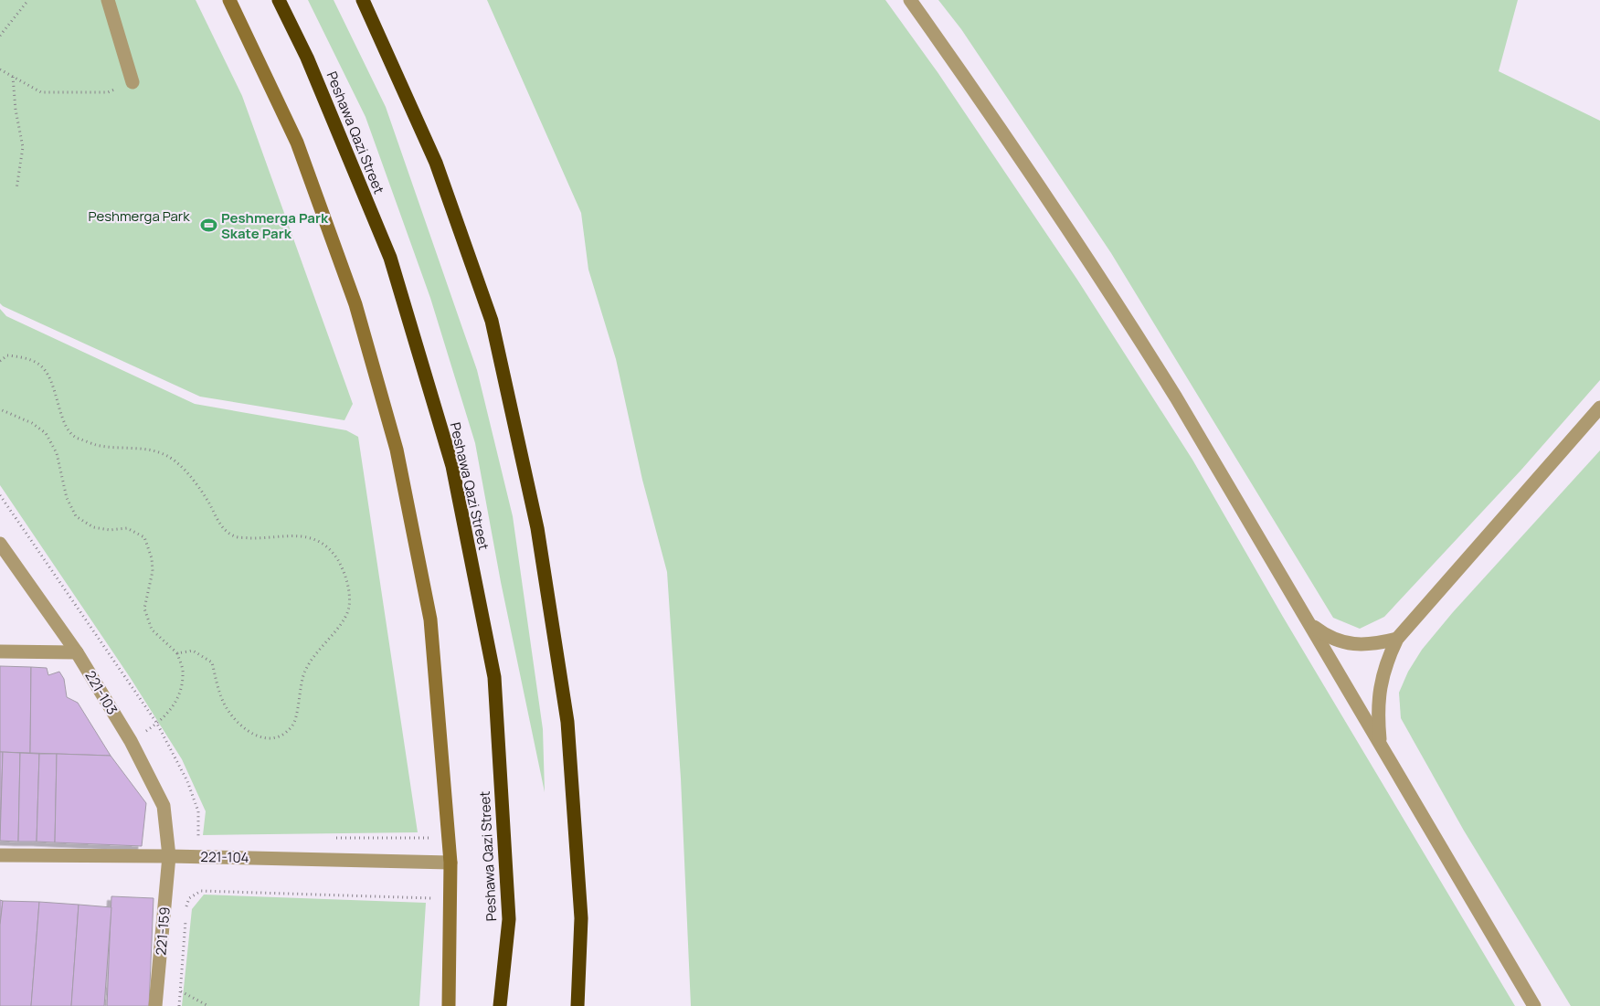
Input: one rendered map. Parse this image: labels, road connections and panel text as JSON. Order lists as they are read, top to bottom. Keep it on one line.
{"streets":{"highway":["Peshawa Qazi Street"],"street":["221-103","221-104","221-159"]},"crossings":[["221-103","221-104"],["221-103","221-159"],["221-104","221-159"]],"parks":["Peshmerga Park"],"places":{"sports":["Peshmerga Park Skate Park"]}}
